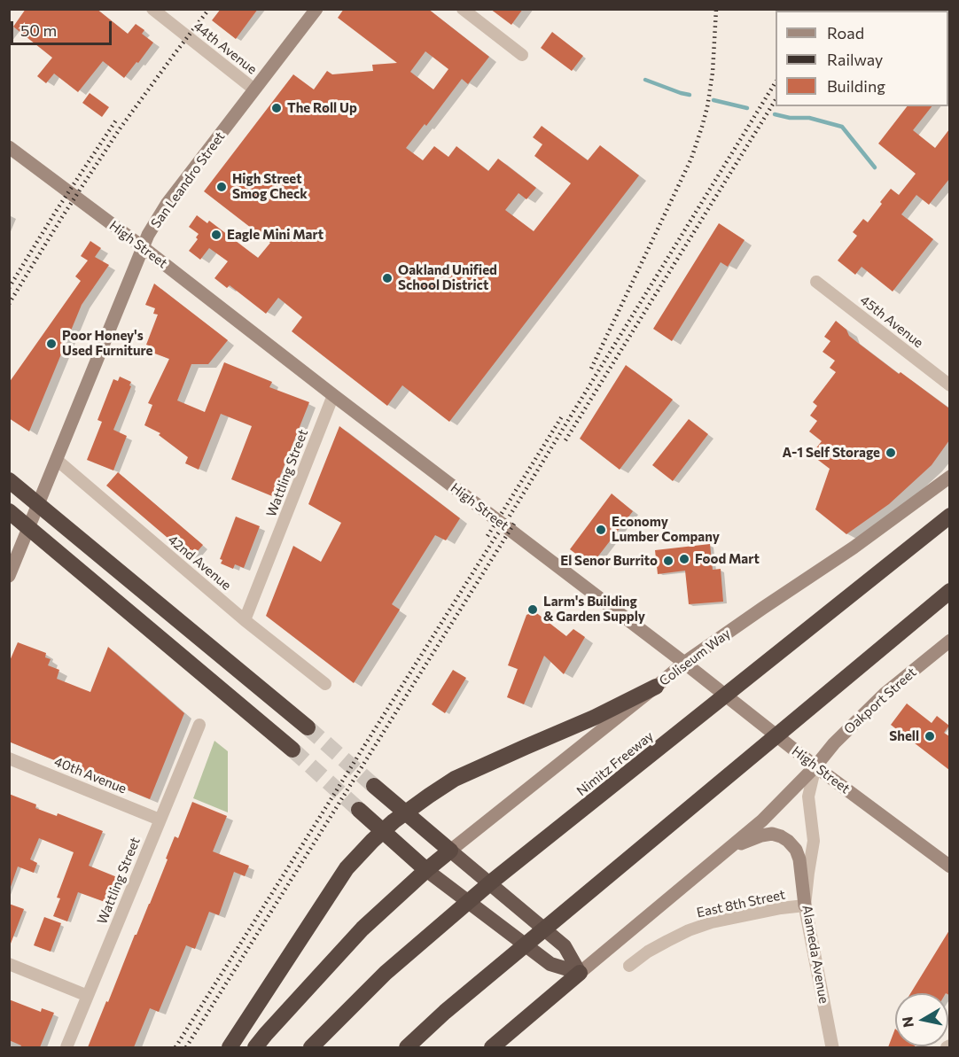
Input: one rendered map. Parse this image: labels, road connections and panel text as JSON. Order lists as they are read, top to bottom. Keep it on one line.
{"streets":{"highway":["Nimitz Freeway"],"main road":["San Leandro Street","High Street","Coliseum Way","Oakport Street"],"street":["44th Avenue","45th Avenue","Wattling Street","42nd Avenue","40th Avenue","East 8th Street","Alameda Avenue"]},"crossings":[["44th Avenue","San Leandro Street"],["San Leandro Street","High Street"],["San Leandro Street","42nd Avenue"],["High Street","Wattling Street"],["High Street","Coliseum Way"],["High Street","Oakport Street"],["High Street","Alameda Avenue"],["Wattling Street","42nd Avenue"],["Wattling Street","40th Avenue"],["Oakport Street","Alameda Avenue"],["East 8th Street","Alameda Avenue"]],"places":["The Roll Up","High Street Smog Check","Eagle Mini Mart","Oakland Unified School District","Poor Honey's Used Furniture","A-1 Self Storage","Economy Lumber Company","Food Mart","El Senor Burrito","Larm's Building & Garden Supply","Shell"],"legend":["Road","Railway","Building"],"scale_bar":"50 m","north":"left"}
